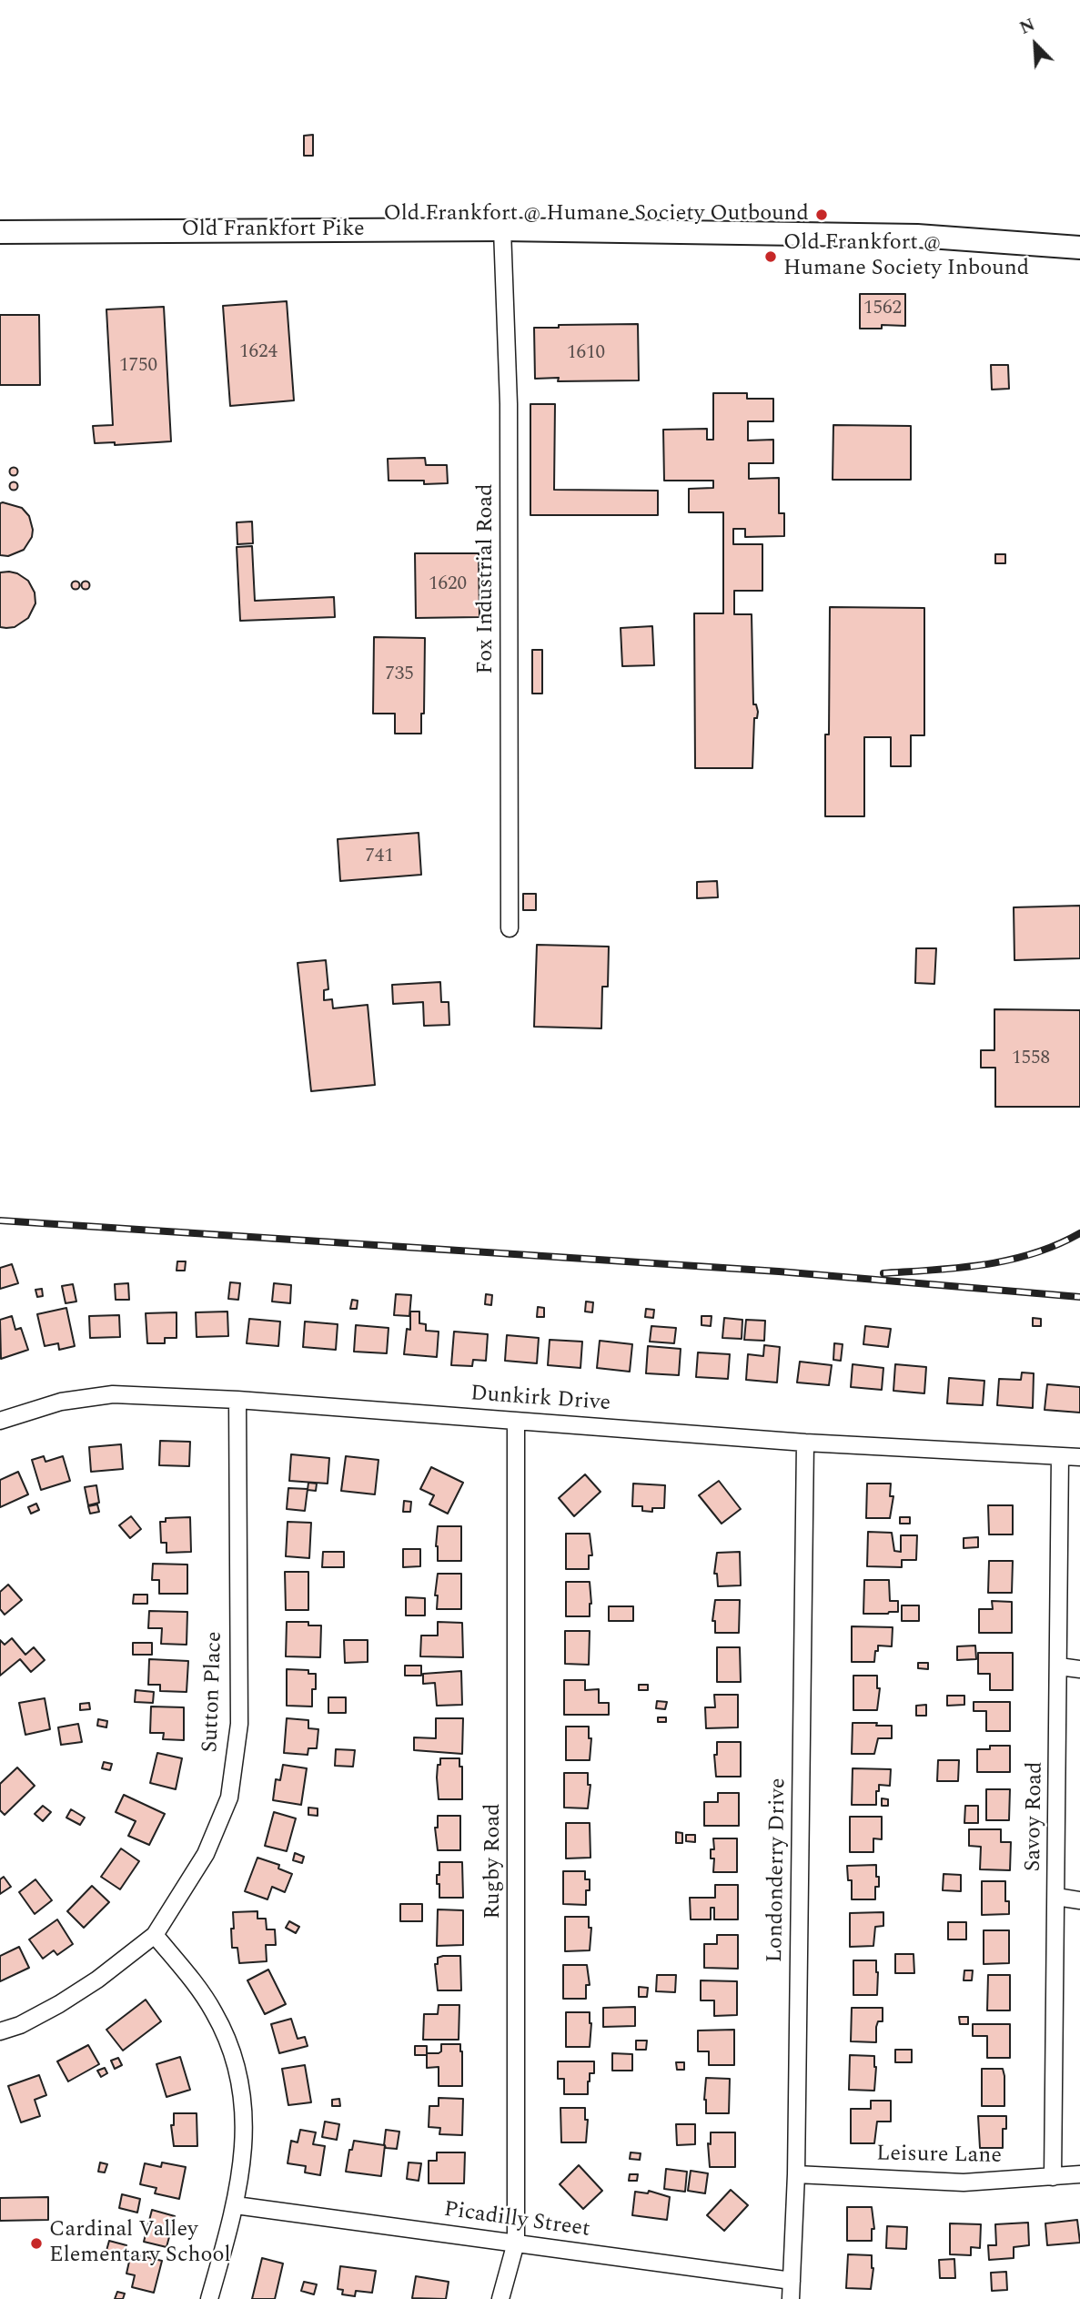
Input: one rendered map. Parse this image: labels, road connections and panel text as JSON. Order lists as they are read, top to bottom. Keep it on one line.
{"streets":{"main road":["Old Frankfort Pike"],"street":["Fox Industrial Road","Dunkirk Drive","Sutton Place","Savoy Road","Rugby Road","Londonderry Drive","Leisure Lane","Picadilly Street"]},"crossings":[["Old Frankfort Pike","Fox Industrial Road"],["Dunkirk Drive","Sutton Place"],["Dunkirk Drive","Savoy Road"],["Dunkirk Drive","Rugby Road"],["Dunkirk Drive","Londonderry Drive"],["Savoy Road","Leisure Lane"],["Rugby Road","Picadilly Street"],["Londonderry Drive","Leisure Lane"],["Londonderry Drive","Picadilly Street"]],"places":["Old Frankfort @ Humane Society Outbound","Old Frankfort @ Humane Society Inbound","Cardinal Valley Elementary School"],"house_numbers":["1562","1624","1610","1750","1620","735","741","1558"],"north":"top left"}
